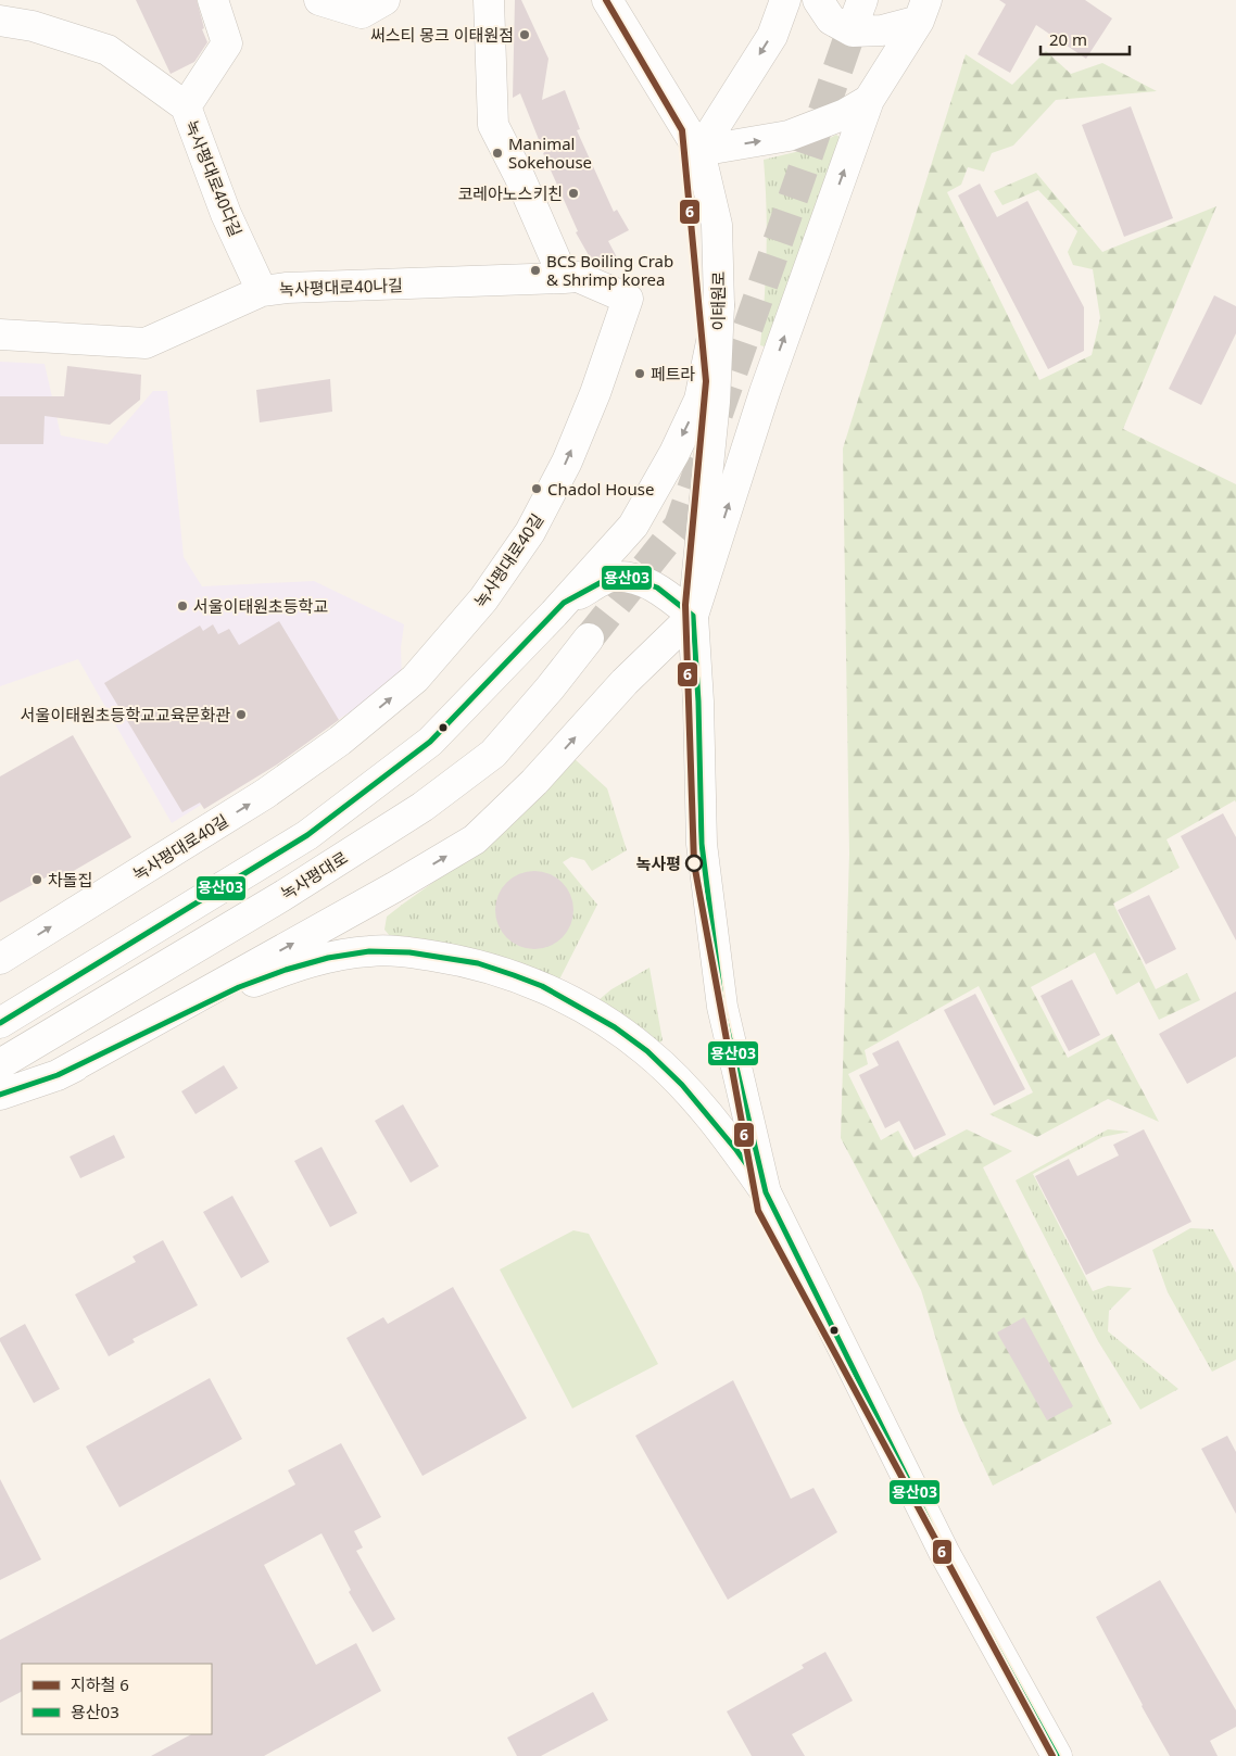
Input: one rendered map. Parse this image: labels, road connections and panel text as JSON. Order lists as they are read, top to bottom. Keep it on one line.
{"streets":{"main road":["녹사평대로40다길","녹사평대로40나길","이태원로","녹사평대로40길","녹사평대로"]},"crossings":[["녹사평대로40다길","녹사평대로40나길"],["녹사평대로40나길","녹사평대로40길"]],"places":["써스티 몽크 이태원점","Manimal Sokehouse","코레아노스키친","BCS Boiling Crab & Shrimp korea","페트라","Chadol House","서울이태원초등학교","서울이태원초등학교교육문화관","녹사평","차돌집"],"lines":["metro line 6","transit line 용산03"],"legend":["지하철 6","용산03"],"scale_bar":"20 m"}
